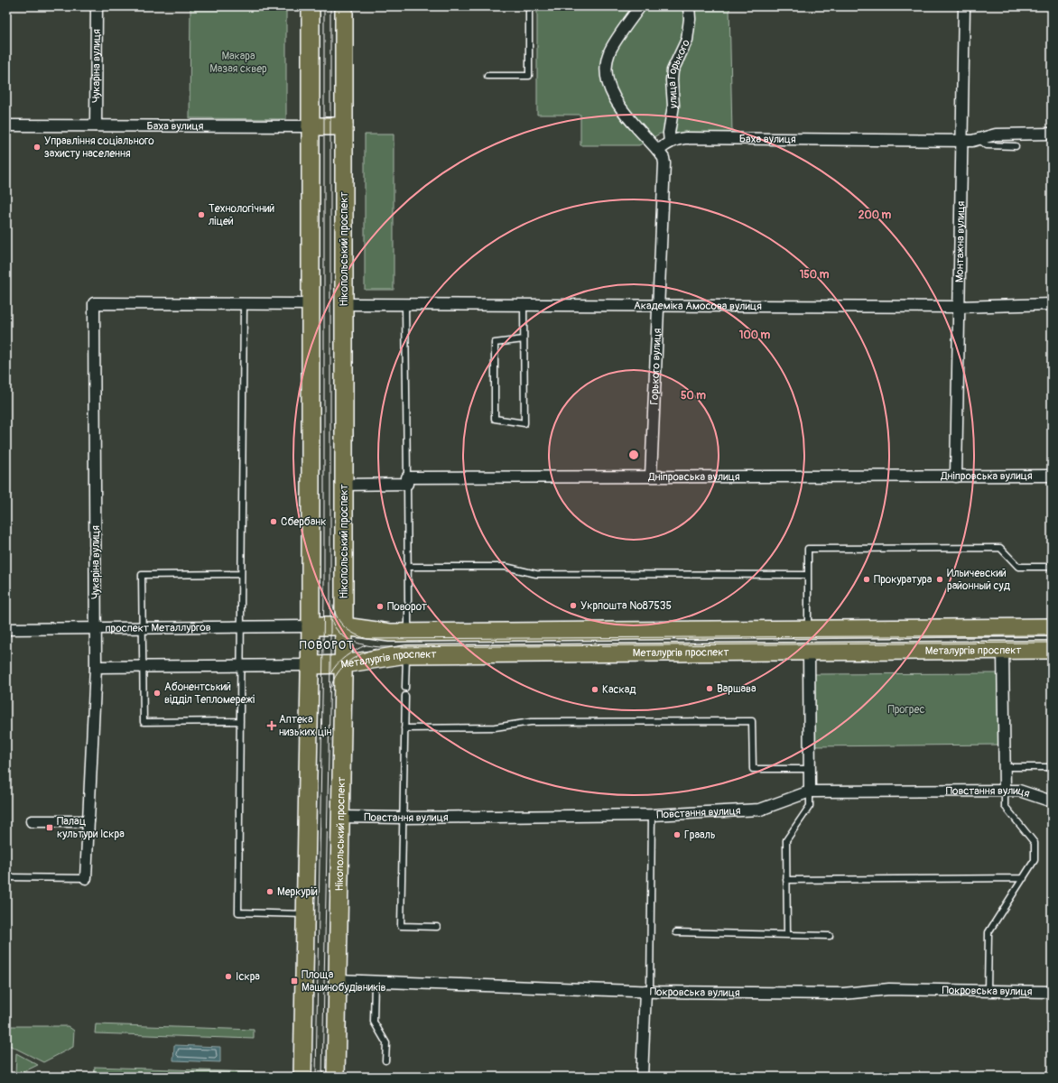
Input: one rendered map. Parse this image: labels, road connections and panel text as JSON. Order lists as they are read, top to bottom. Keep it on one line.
{"streets":{"main road":["Баха вулиця","Нікопольський проспект","Металургів проспект"],"street":["Чукаріна вулиця","улица Горького","Монтажна вулиця","Академіка Амосова вулиця","Горького вулиця","Дніпровська вулиця","проспект Металлургов","Повстання вулиця","Покровська вулиця"]},"crossings":[["Чукаріна вулиця","Баха вулиця"],["Чукаріна вулиця","проспект Металлургов"],["улица Горького","Баха вулиця"],["Баха вулиця","Монтажна вулиця"],["Баха вулиця","Нікопольський проспект"],["Баха вулиця","Горького вулиця"],["Монтажна вулиця","Академіка Амосова вулиця"],["Монтажна вулиця","Дніпровська вулиця"],["Нікопольський проспект","Академіка Амосова вулиця"],["Нікопольський проспект","Дніпровська вулиця"],["Нікопольський проспект","Металургів проспект"],["Нікопольський проспект","Повстання вулиця"],["Нікопольський проспект","Покровська вулиця"],["Академіка Амосова вулиця","Горького вулиця"],["Горького вулиця","Дніпровська вулиця"],["проспект Металлургов","Металургів проспект"]],"districts":["ПОВОРОТ"],"parks":["Макара Мазая сквер","Прогрес"],"places":{"other":["Управління соціального захисту населення","Технологічний ліцей","Сбербанк","Прокуратура","Ильичевский районный суд","Укрпошта №87535","Поворот","Варшава","Каскад","Абонентський відділ Тепломережі","Грааль","Меркурій","Іскра"],"health":["Аптека низьких цін"],"transit":["Палац культури Іскра","Площа Машинобудівників"]},"rings":["200 m","150 m","100 m","50 m"]}
